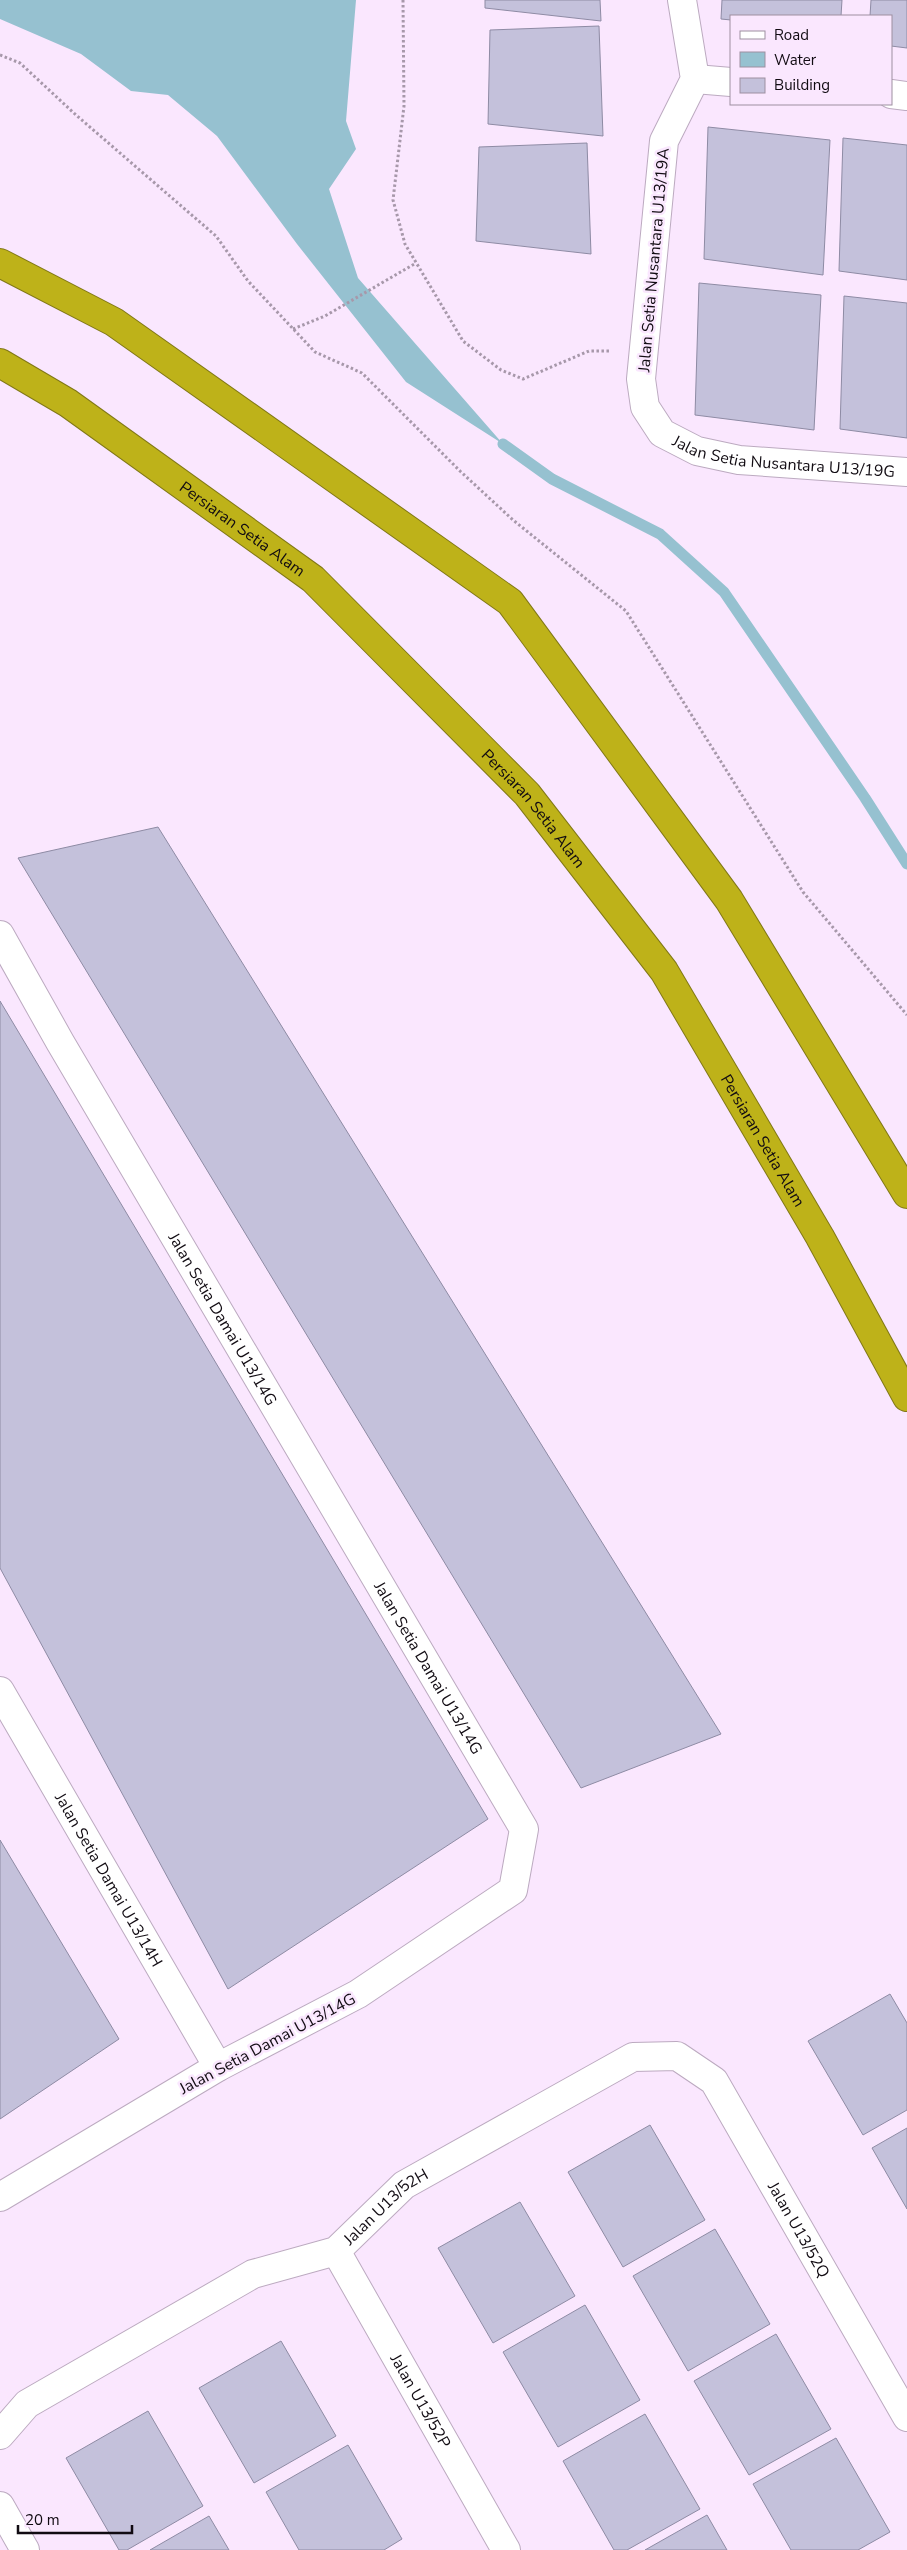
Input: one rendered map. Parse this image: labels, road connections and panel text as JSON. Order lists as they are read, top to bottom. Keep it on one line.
{"streets":{"highway":["Persiaran Setia Alam"],"street":["Jalan Setia Nusantara U13/19A","Jalan Setia Nusantara U13/19G","Jalan Setia Damai U13/14G","Jalan Setia Damai U13/14H","Jalan U13/52H","Jalan U13/52Q","Jalan U13/52P"]},"crossings":[["Jalan Setia Nusantara U13/19A","Jalan Setia Nusantara U13/19G"],["Jalan Setia Damai U13/14G","Jalan Setia Damai U13/14H"],["Jalan U13/52H","Jalan U13/52Q"],["Jalan U13/52H","Jalan U13/52P"]],"legend":["Road","Water","Building"],"scale_bar":"20 m"}
